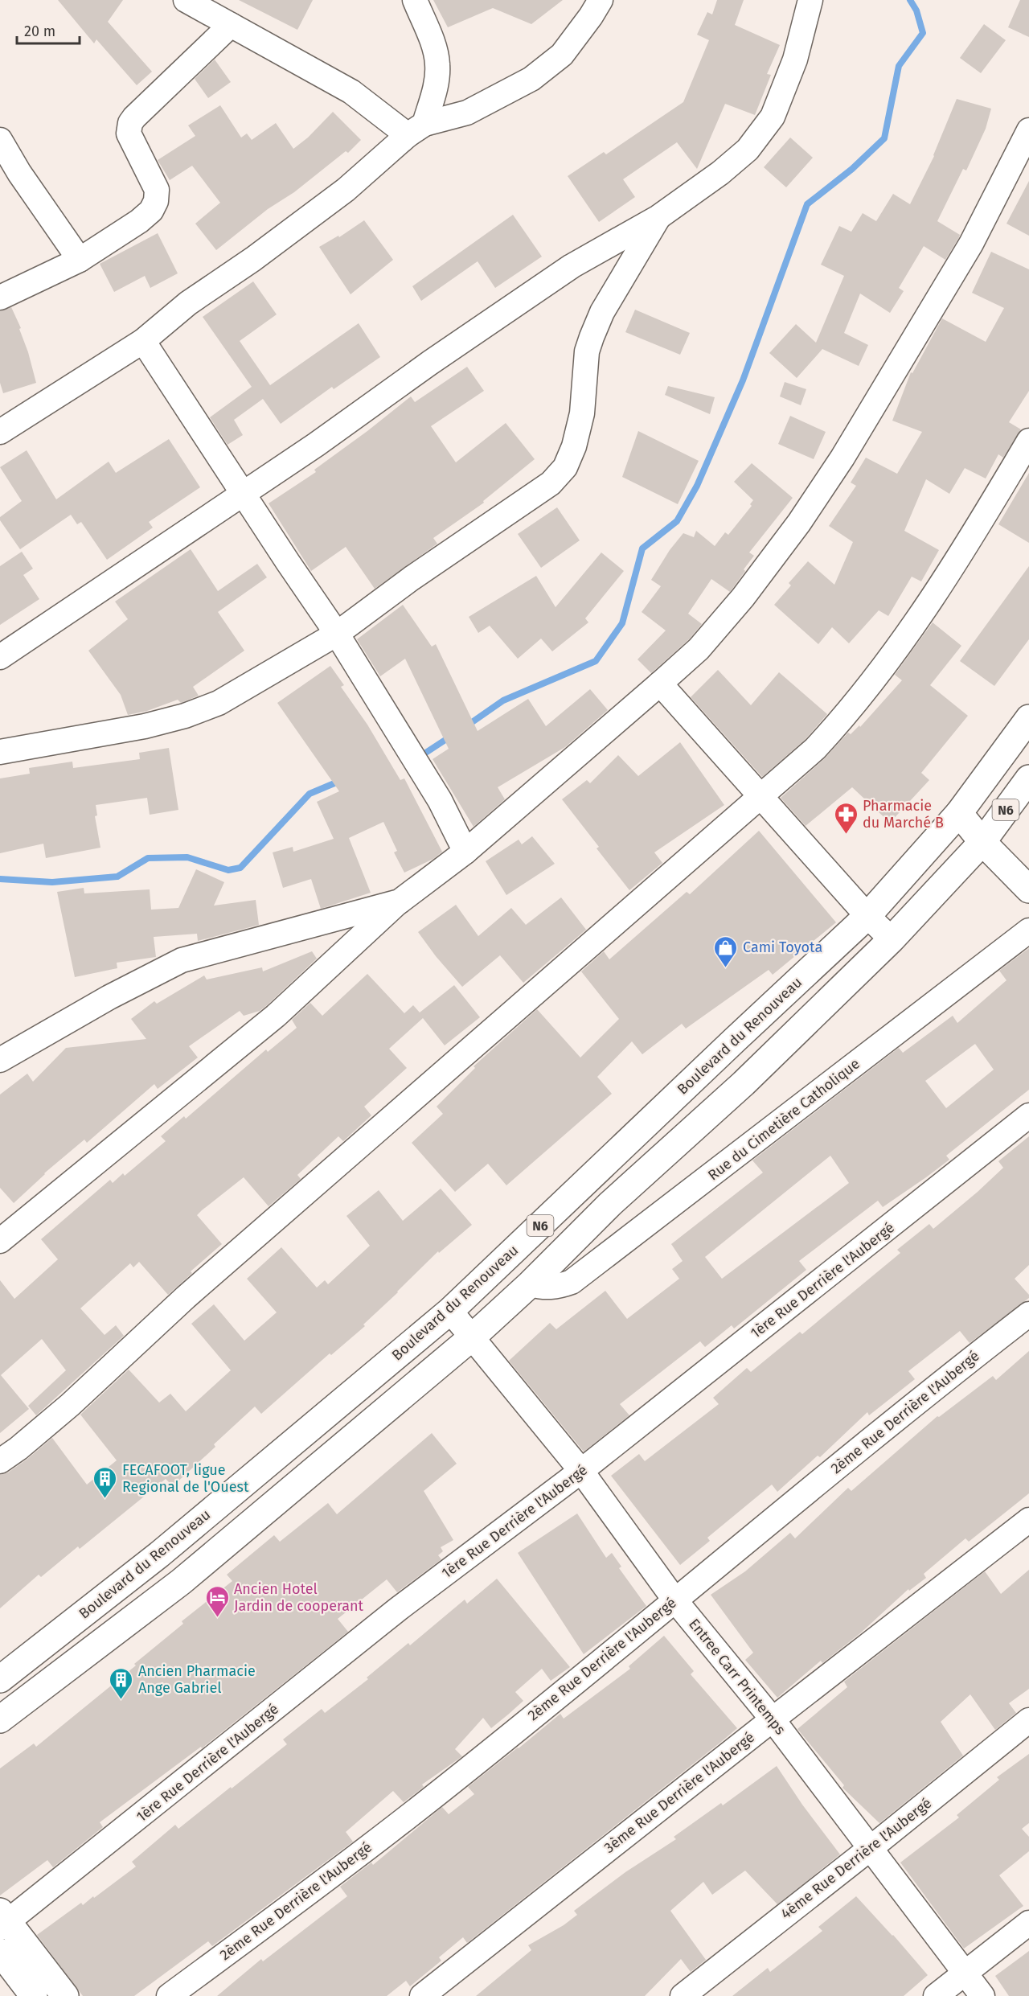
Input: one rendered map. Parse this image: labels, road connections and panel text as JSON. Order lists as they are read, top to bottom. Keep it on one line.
{"streets":{"main road":["N6","Boulevard du Renouveau"],"street":["Rue du Cimetière Catholique","1ère Rue Derrière l'Aubergé","2ème Rue Derrière l'Aubergé","Entree Carr Printemps","3ème Rue Derrière l'Aubergé","4ème Rue Derrière l'Aubergé"]},"crossings":[["N6","Rue du Cimetière Catholique"],["N6","Entree Carr Printemps"],["Boulevard du Renouveau","Entree Carr Printemps"],["1ère Rue Derrière l'Aubergé","Entree Carr Printemps"],["2ème Rue Derrière l'Aubergé","Entree Carr Printemps"],["Entree Carr Printemps","3ème Rue Derrière l'Aubergé"],["Entree Carr Printemps","4ème Rue Derrière l'Aubergé"]],"places":{"pharmacy":["Pharmacie du Marché B"],"shop":["Cami Toyota"],"building":["FECAFOOT, ligue Regional de l'Ouest","Ancien Pharmacie Ange Gabriel"],"hotel":["Ancien Hotel Jardin de cooperant"]},"scale_bar":"20 m"}
